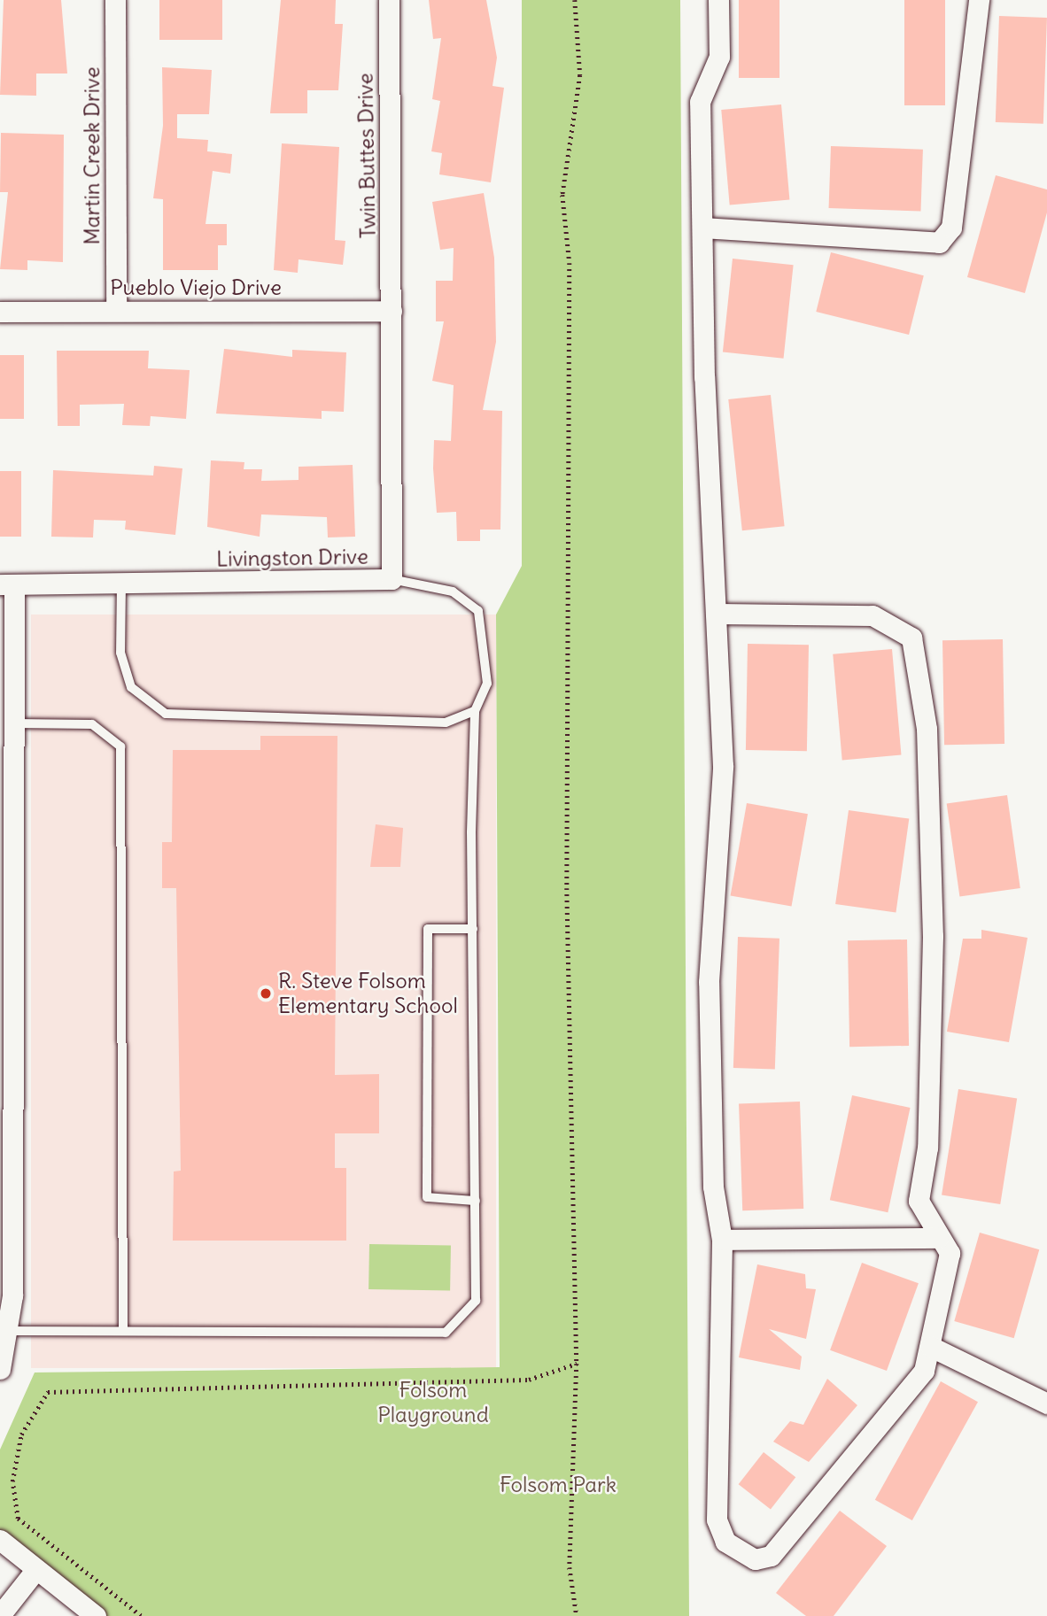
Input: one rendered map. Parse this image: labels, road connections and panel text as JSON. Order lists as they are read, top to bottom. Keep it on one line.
{"streets":{"street":["Martin Creek Drive","Twin Buttes Drive","Pueblo Viejo Drive","Livingston Drive"]},"crossings":[["Martin Creek Drive","Pueblo Viejo Drive"],["Twin Buttes Drive","Pueblo Viejo Drive"],["Twin Buttes Drive","Livingston Drive"],["Pueblo Viejo Drive","Livingston Drive"]],"parks":["Folsom Playground","Folsom Park"],"places":["R. Steve Folsom Elementary School"]}
